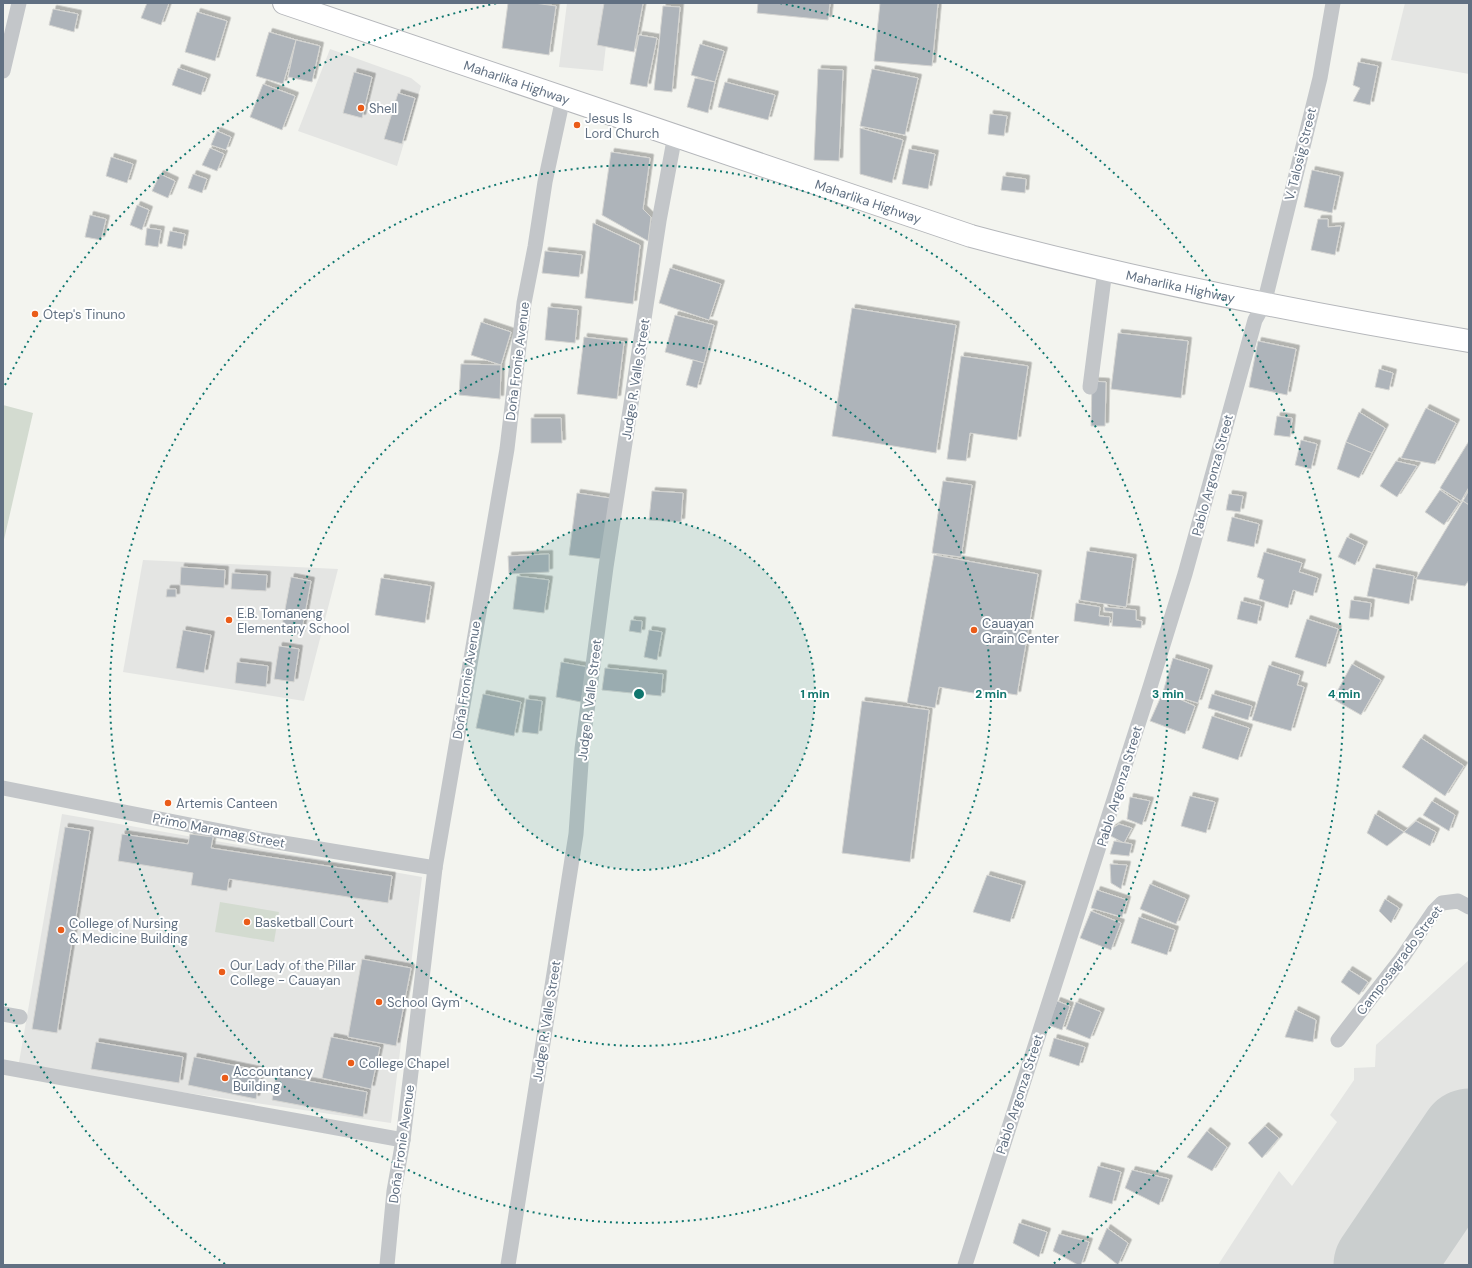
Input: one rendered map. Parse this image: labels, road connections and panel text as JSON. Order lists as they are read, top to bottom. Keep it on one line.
{"streets":{"highway":["Maharlika Highway"],"street":["V. Talosig Street","Doña Fronie Avenue","Judge R. Valle Street","Pablo Argonza Street","Primo Maramag Street","Camposagrado Street"]},"crossings":[["Maharlika Highway","V. Talosig Street"],["Maharlika Highway","Doña Fronie Avenue"],["Maharlika Highway","Judge R. Valle Street"],["Maharlika Highway","Pablo Argonza Street"],["V. Talosig Street","Pablo Argonza Street"],["Doña Fronie Avenue","Primo Maramag Street"]],"places":["Shell","Jesus Is Lord Church","Otep's Tinuno","E.B. Tomaneng Elementary School","Cauayan Grain Center","Artemis Canteen","Basketball Court","College of Nursing & Medicine Building","Our Lady of the Pillar College - Cauayan","School Gym","College Chapel","Accountancy Building"],"rings":["1 min","2 min","3 min","4 min"]}
